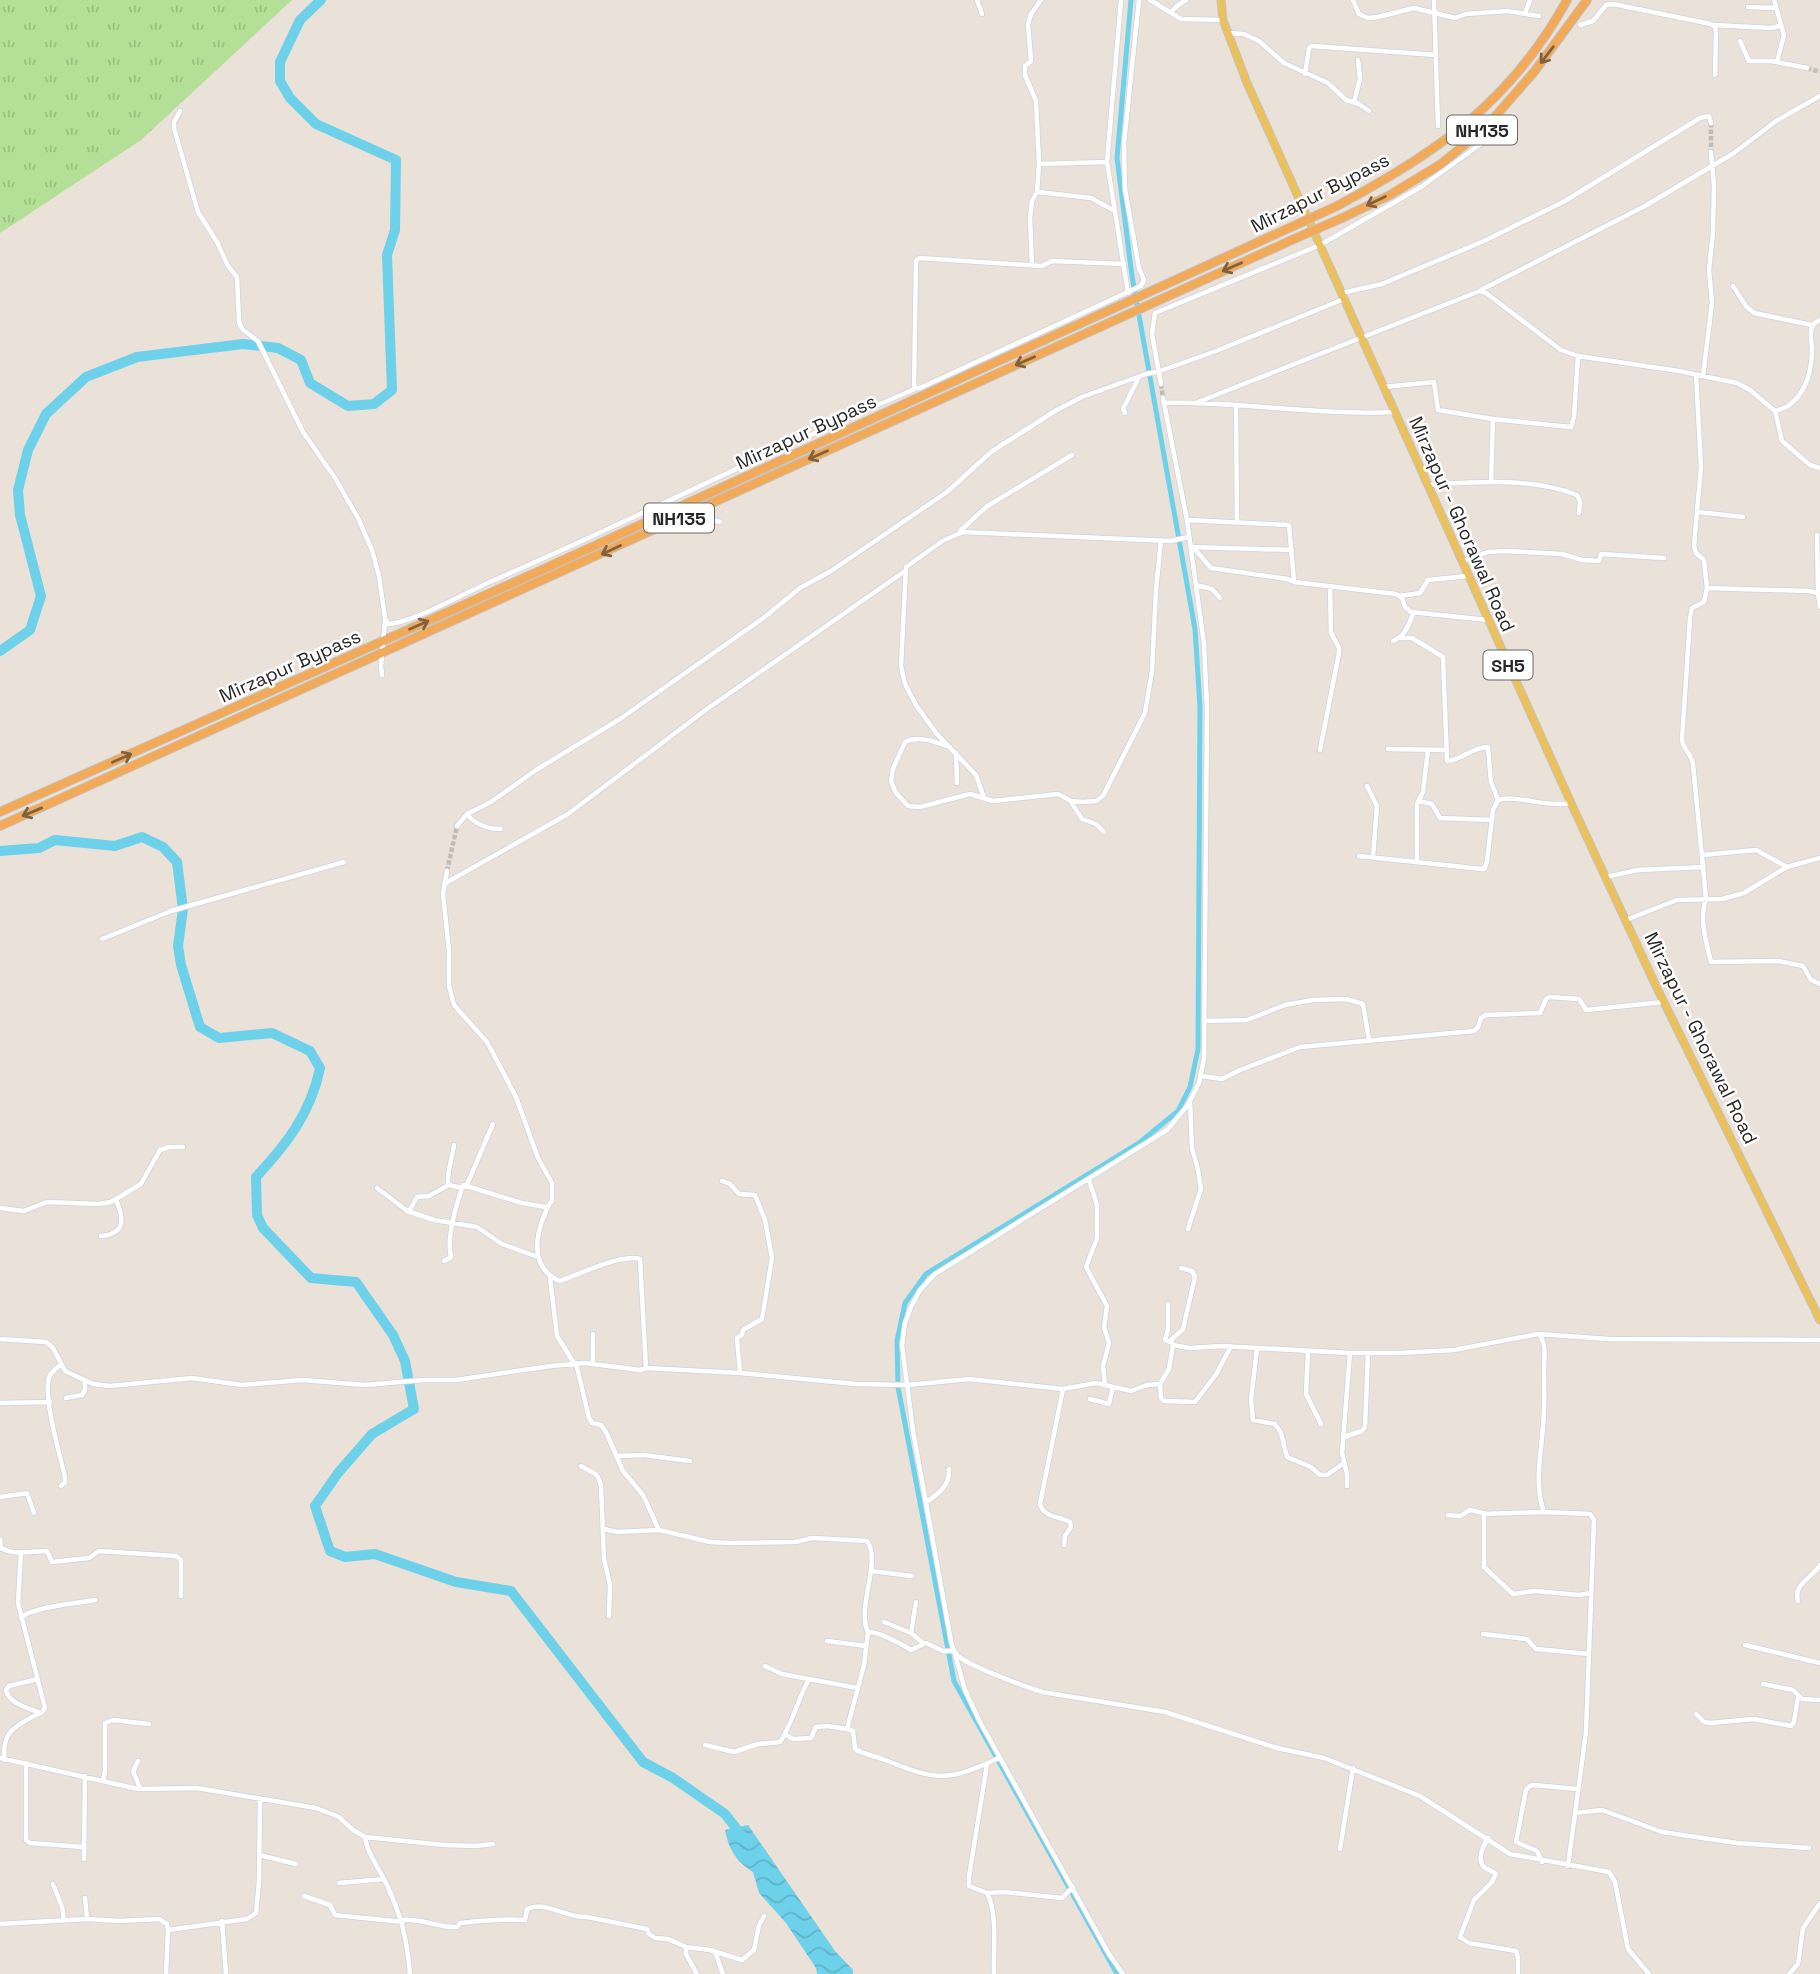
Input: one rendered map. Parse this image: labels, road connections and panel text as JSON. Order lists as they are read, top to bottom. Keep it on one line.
{"streets":{"highway":["NH135","Mirzapur Bypass"],"main road":["Mirzapur - Ghorawal Road","SH5"]}}
